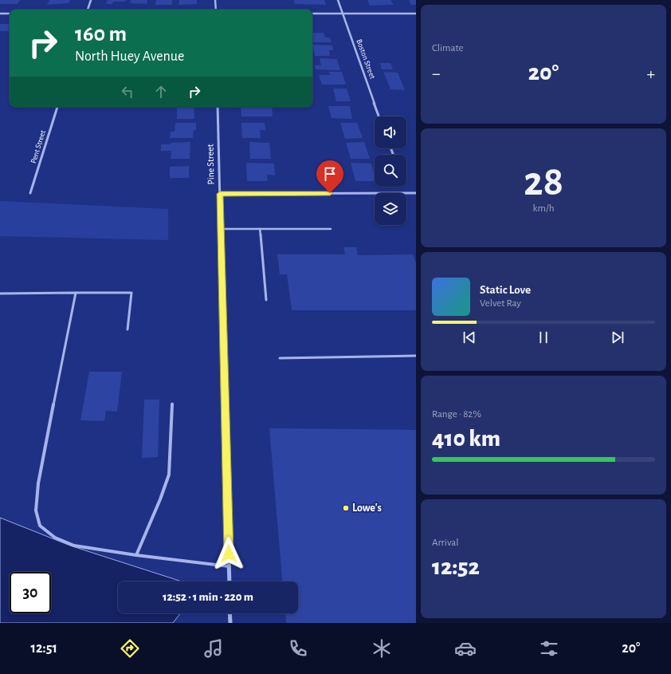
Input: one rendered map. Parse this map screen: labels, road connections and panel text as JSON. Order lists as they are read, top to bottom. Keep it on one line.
{"streets":{"street":["Boston Street","Pent Street","Pine Street"]},"places":["Lowe's"],"page":{"tile":["Climate",["28","km/h"],["Range · 82%","410 km"],["Arrival","12:52"]],"turn":["160 m","North Huey Avenue"],"heat":["−","20°","+"],"song":["Static Love","Velvet Ray"],"limit":"30","trip":"12:52 · 1 min · 220 m","tabs":["12:51","20°"]}}
